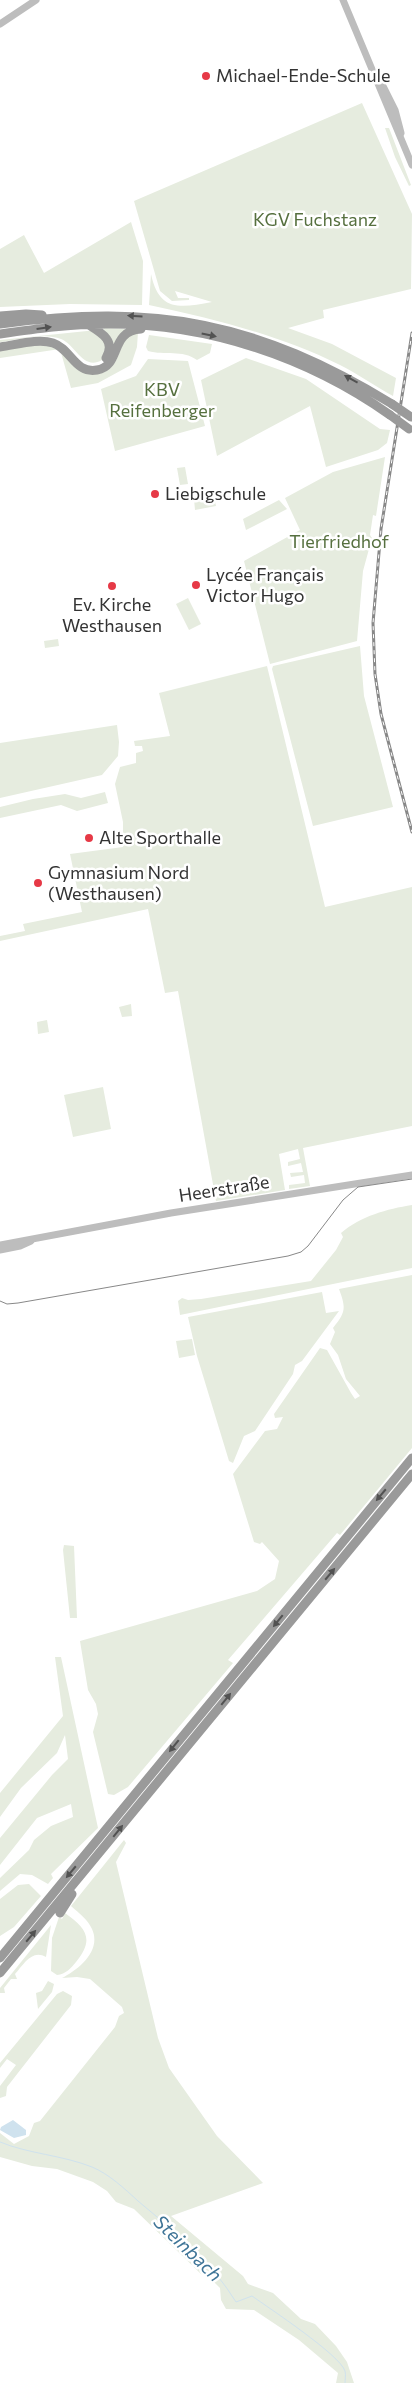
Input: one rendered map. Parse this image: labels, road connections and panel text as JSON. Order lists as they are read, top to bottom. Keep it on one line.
{"streets":{"main road":["Heerstraße"]},"water":["Steinbach"],"parks":["KGV Fuchstanz","KBV Reifenberger","Tierfriedhof"],"places":["Michael-Ende-Schule","Liebigschule","Lycée Français Victor Hugo","Ev. Kirche Westhausen","Alte Sporthalle","Gymnasium Nord (Westhausen)"]}
